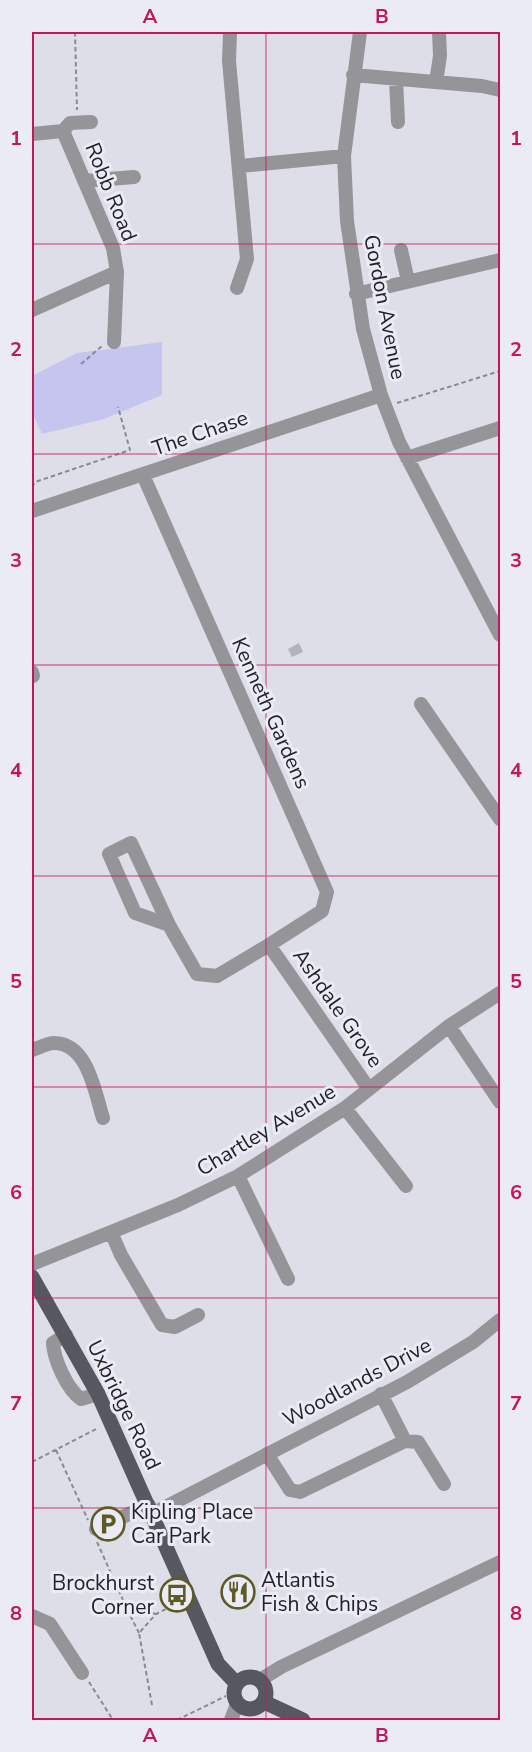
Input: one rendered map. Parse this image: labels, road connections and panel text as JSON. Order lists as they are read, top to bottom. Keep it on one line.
{"streets":{"main road":["Uxbridge Road"],"street":["Robb Road","Gordon Avenue","The Chase","Kenneth Gardens","Ashdale Grove","Chartley Avenue","Woodlands Drive"]},"crossings":[["Gordon Avenue","The Chase"],["The Chase","Kenneth Gardens"],["Kenneth Gardens","Ashdale Grove"],["Ashdale Grove","Chartley Avenue"],["Woodlands Drive","Uxbridge Road"]],"places":{"parking":["Kipling Place Car Park"],"restaurant":["Atlantis Fish & Chips"],"bus stop":["Brockhurst Corner"]},"grid":{"columns":["A","B"],"rows":["1","2","3","4","5","6","7","8"]}}
